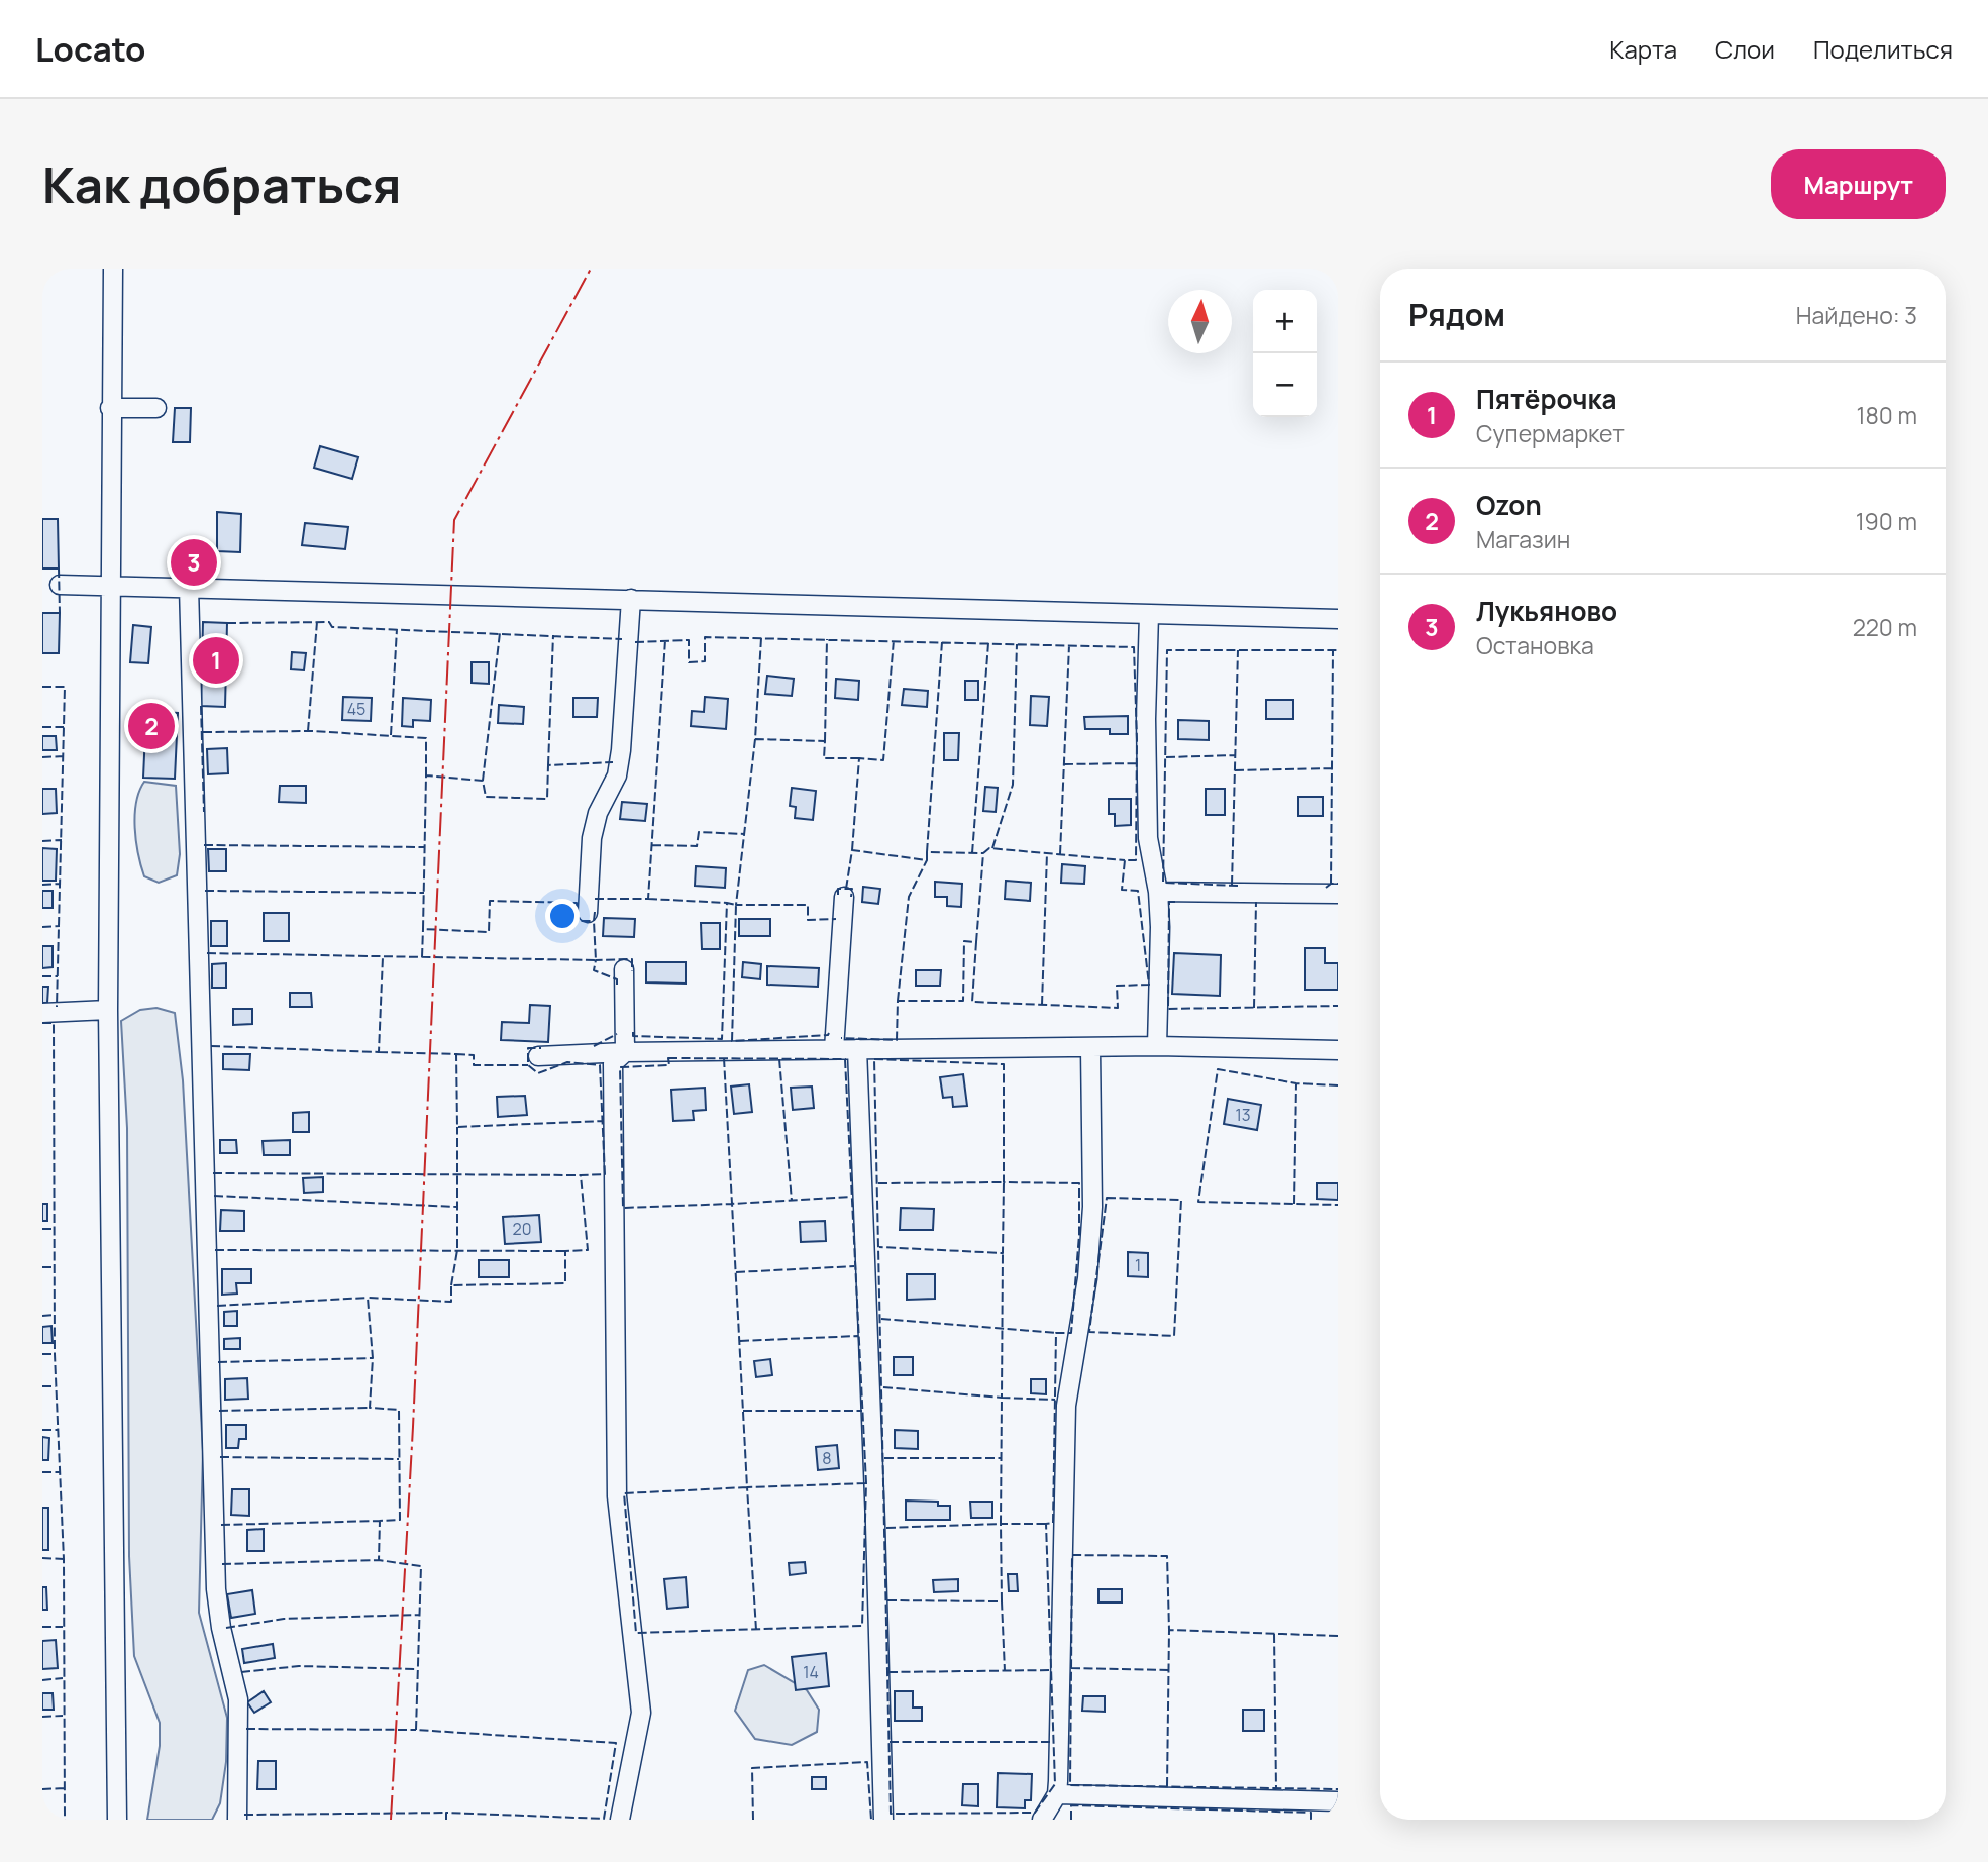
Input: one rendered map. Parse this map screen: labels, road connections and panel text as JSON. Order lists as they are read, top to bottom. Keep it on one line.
{"house_numbers":["45","13","20","1","8","14"],"north":"top","page":{"header":"Locato","nav":["Карта","Слои","Поделиться"],"buttons":"Маршрут","title":"Как добраться","heading":["Рядом","Найдено: 3"],"map_buttons":["+","−"],"list":[{"mark":"1","name":"Пятёрочка","note":"Супермаркет","value":"180 m"},{"mark":"2","name":"Ozon","note":"Магазин","value":"190 m"},{"mark":"3","name":"Лукьяново","note":"Остановка","value":"220 m"}],"pins":["3","1","2"]}}
